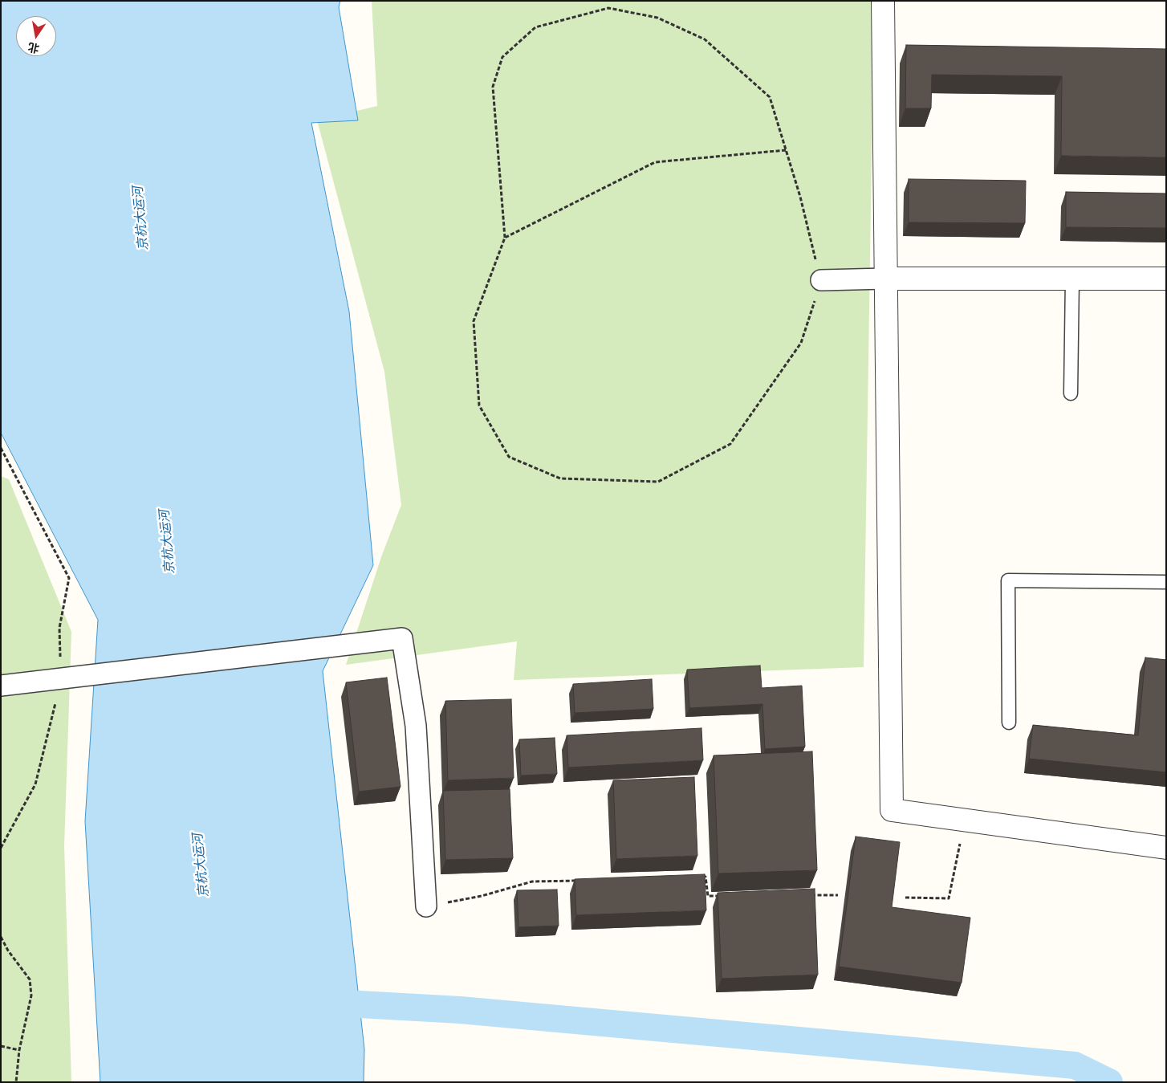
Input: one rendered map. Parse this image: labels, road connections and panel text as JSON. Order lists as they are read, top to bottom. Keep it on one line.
{"water":["京杭大运河"],"north":"bottom"}
